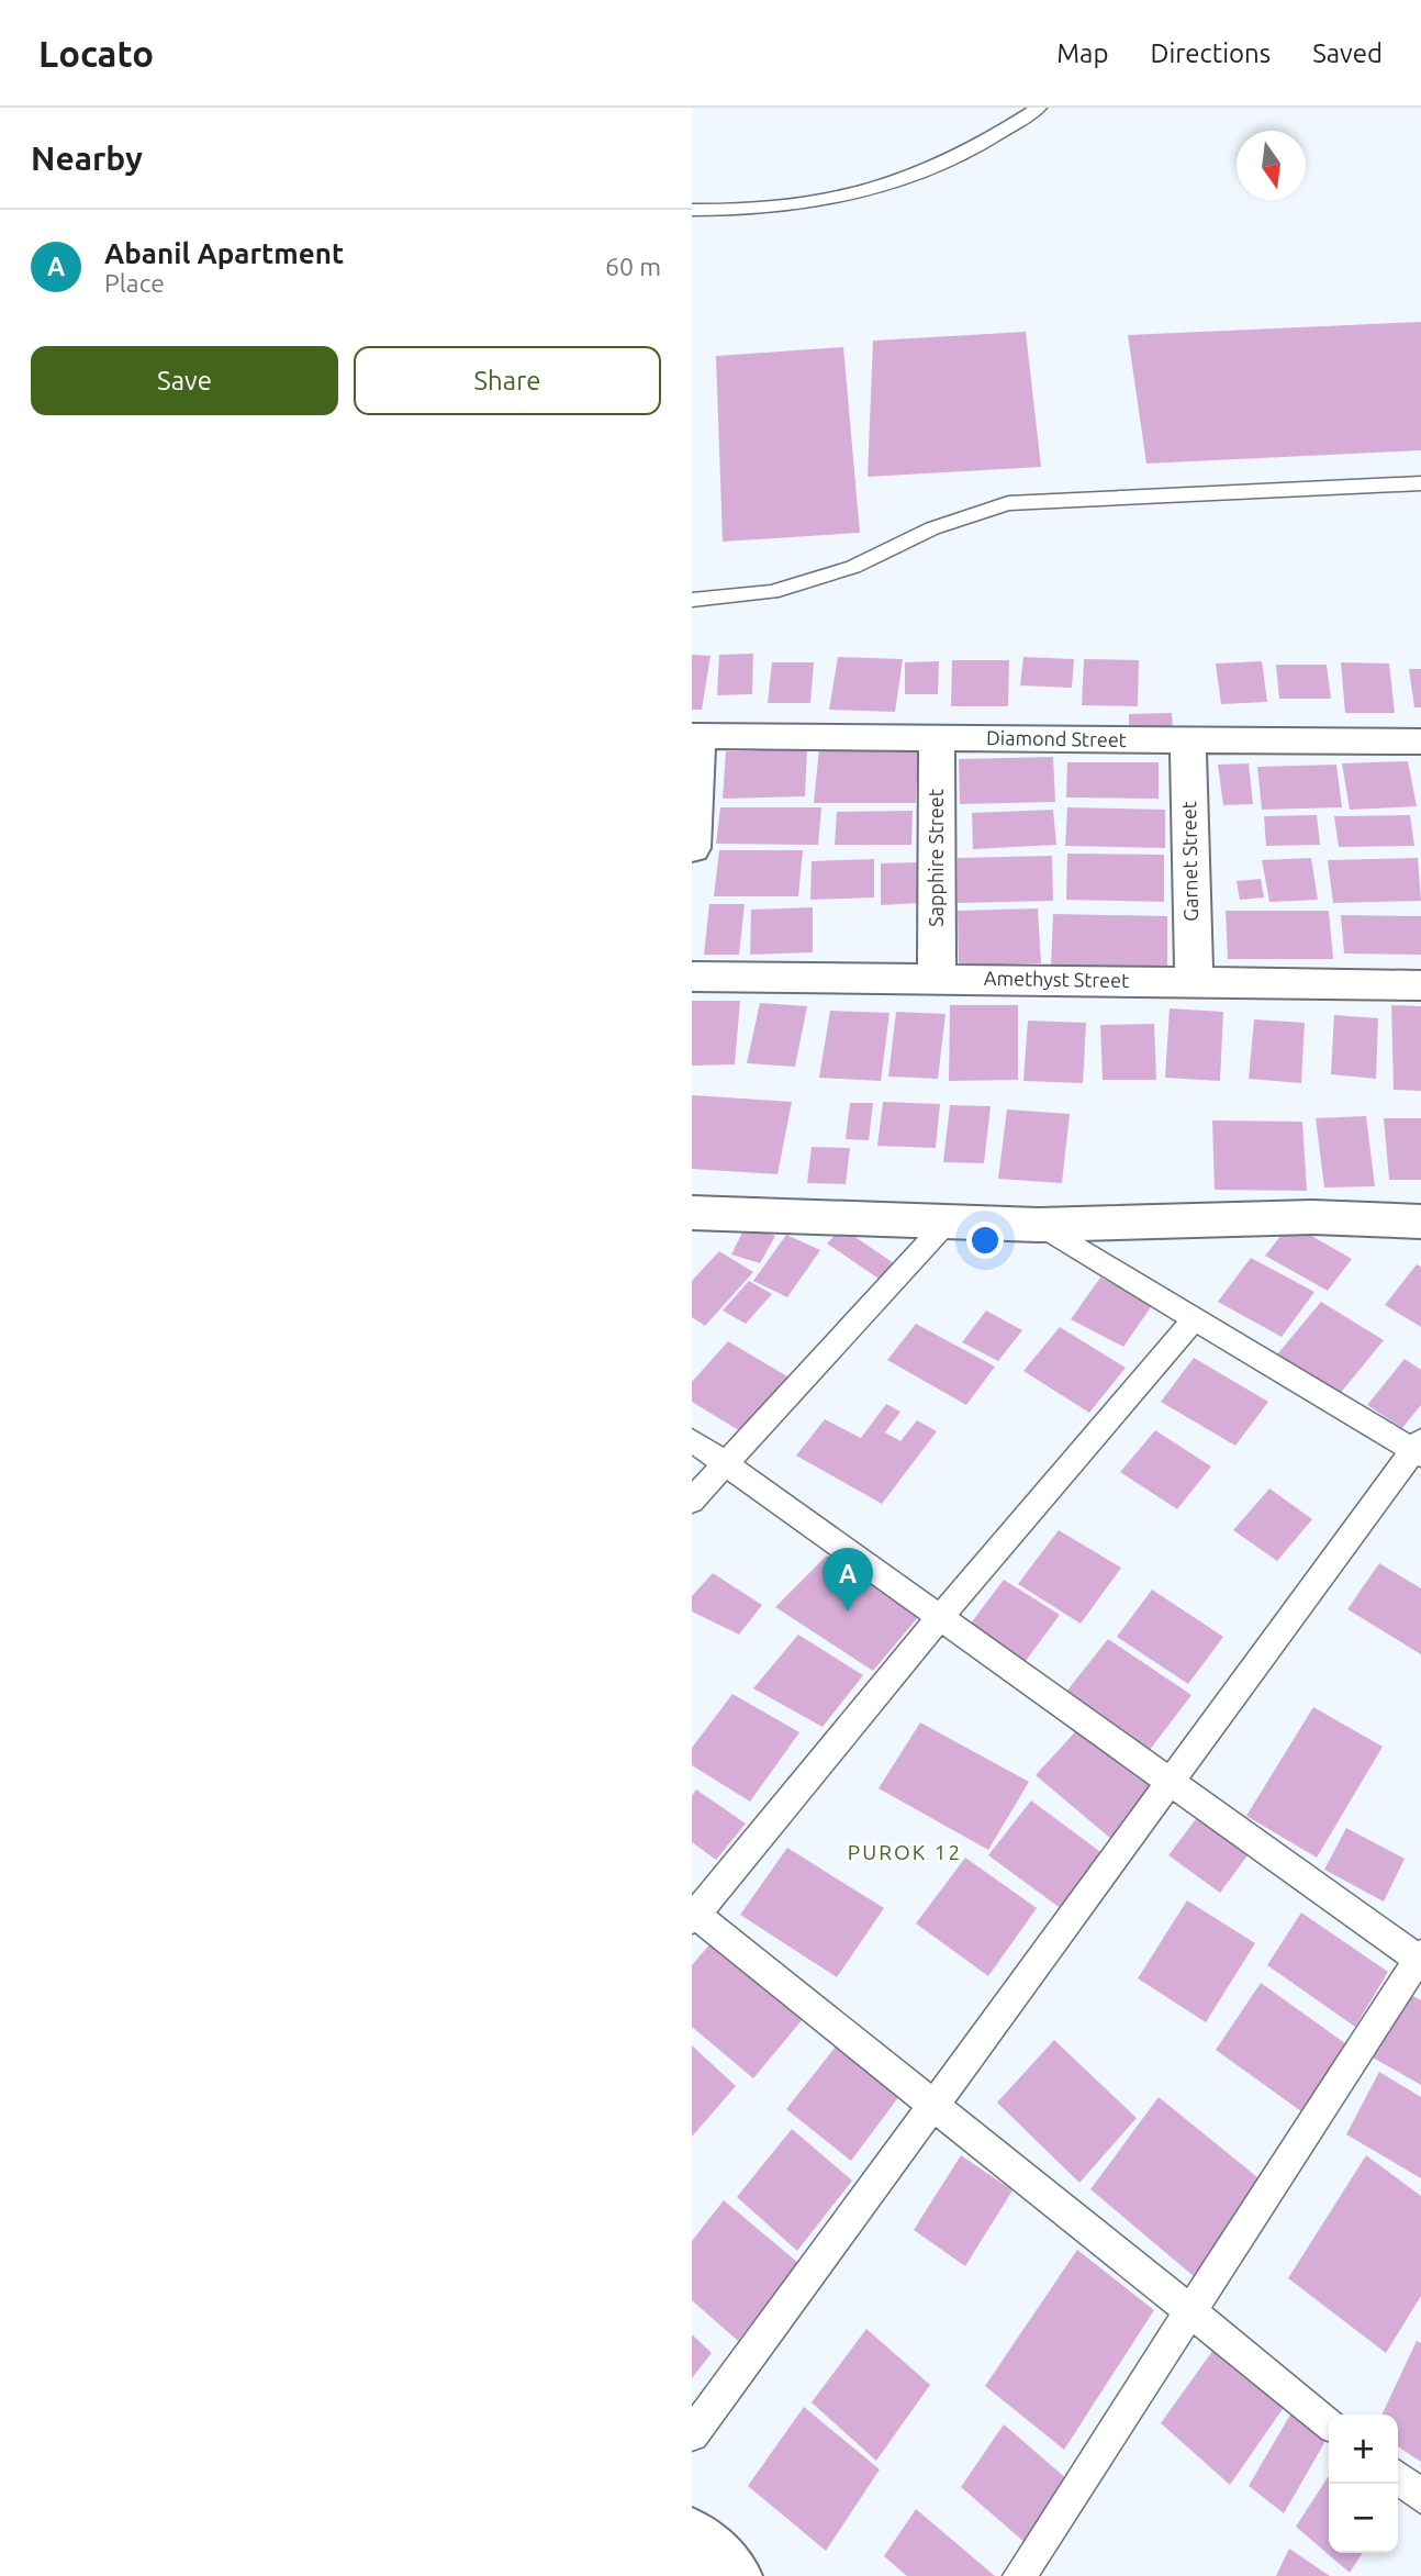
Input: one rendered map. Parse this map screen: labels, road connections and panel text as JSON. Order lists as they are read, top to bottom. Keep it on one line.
{"streets":{"street":["Diamond Street","Sapphire Street","Garnet Street","Amethyst Street"]},"crossings":[["Diamond Street","Sapphire Street"],["Diamond Street","Garnet Street"],["Sapphire Street","Amethyst Street"],["Garnet Street","Amethyst Street"]],"districts":["PUROK 12"],"north":"bottom","page":{"header":"Locato","nav":["Map","Directions","Saved"],"heading":"Nearby","list":[{"mark":"A","name":"Abanil Apartment","note":"Place","value":"60 m"}],"buttons":["Save","Share"],"pins":"A","map_buttons":["+","−"]}}
